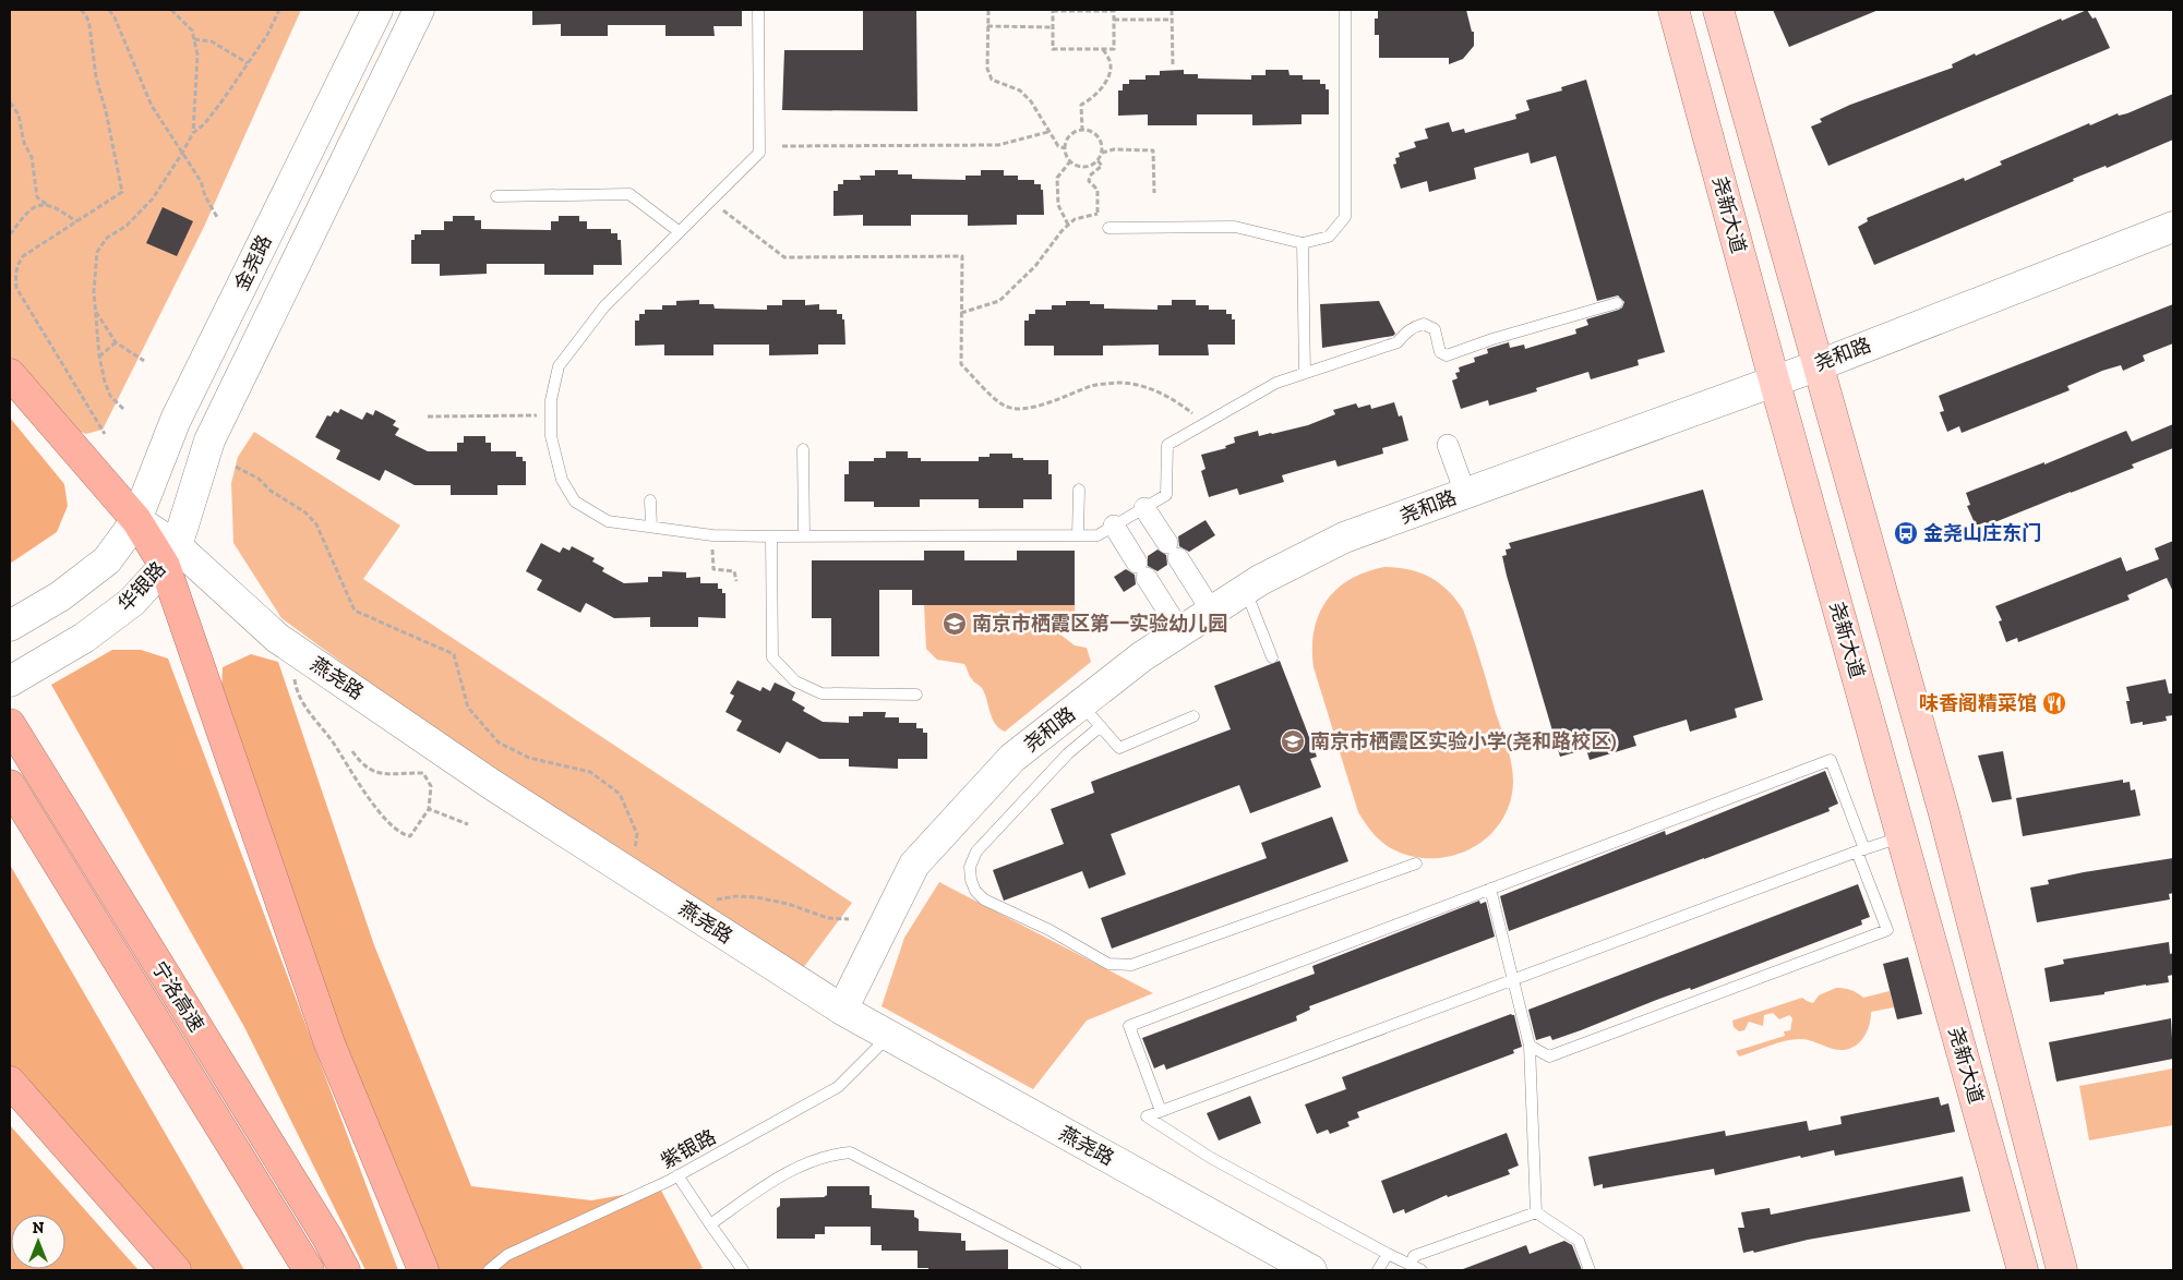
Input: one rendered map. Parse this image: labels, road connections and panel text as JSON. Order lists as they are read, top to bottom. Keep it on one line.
{"streets":{"highway":["宁洛高速"],"main road":["尧新大道","金尧路","尧和路","华银路","燕尧路"],"lane":["紫银路"]},"crossings":[["尧新大道","尧和路"],["金尧路","华银路"],["尧和路","燕尧路"],["华银路","燕尧路"],["燕尧路","紫银路"]],"places":{"bus stop":["金尧山庄东门"],"school or university":["南京市栖霞区第一实验幼儿园","南京市栖霞区实验小学(尧和路校区)"],"restaurant":["味香阁精菜馆"]},"north":"top"}
